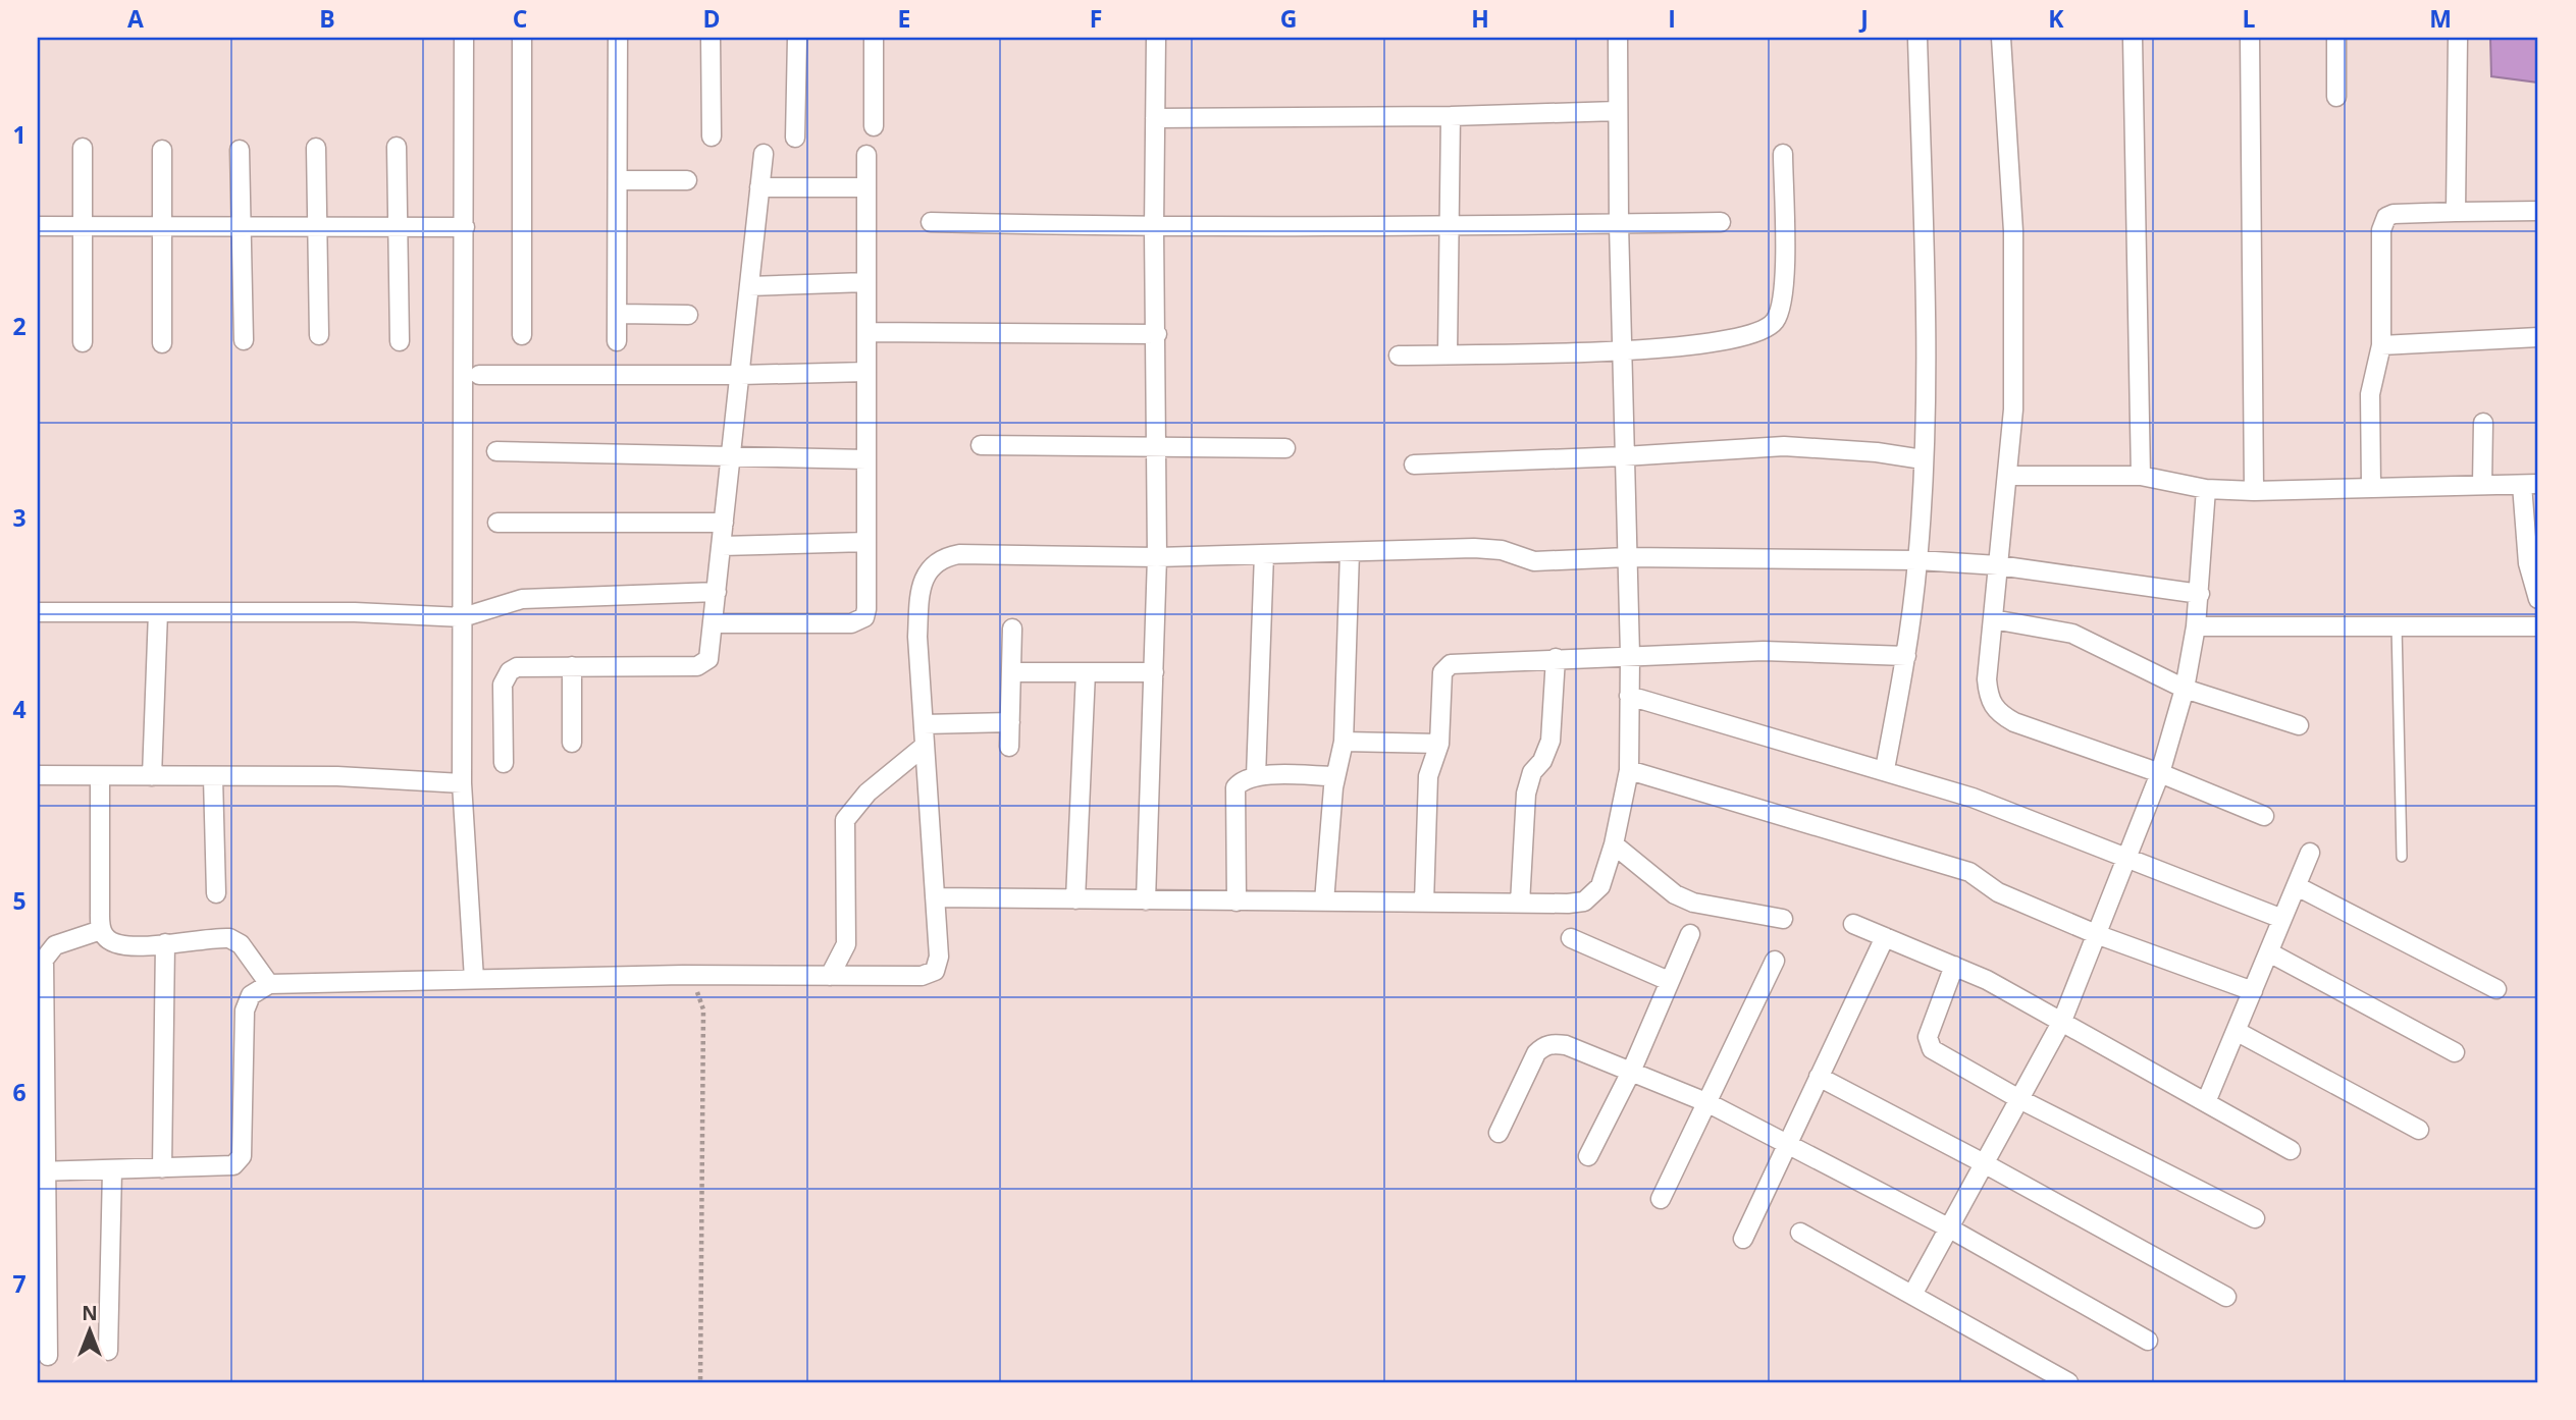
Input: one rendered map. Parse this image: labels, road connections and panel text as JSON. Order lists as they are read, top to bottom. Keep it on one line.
{"north":"top","grid":{"columns":["A","B","C","D","E","F","G","H","I","J","K","L","M"],"rows":["1","2","3","4","5","6","7"]}}
